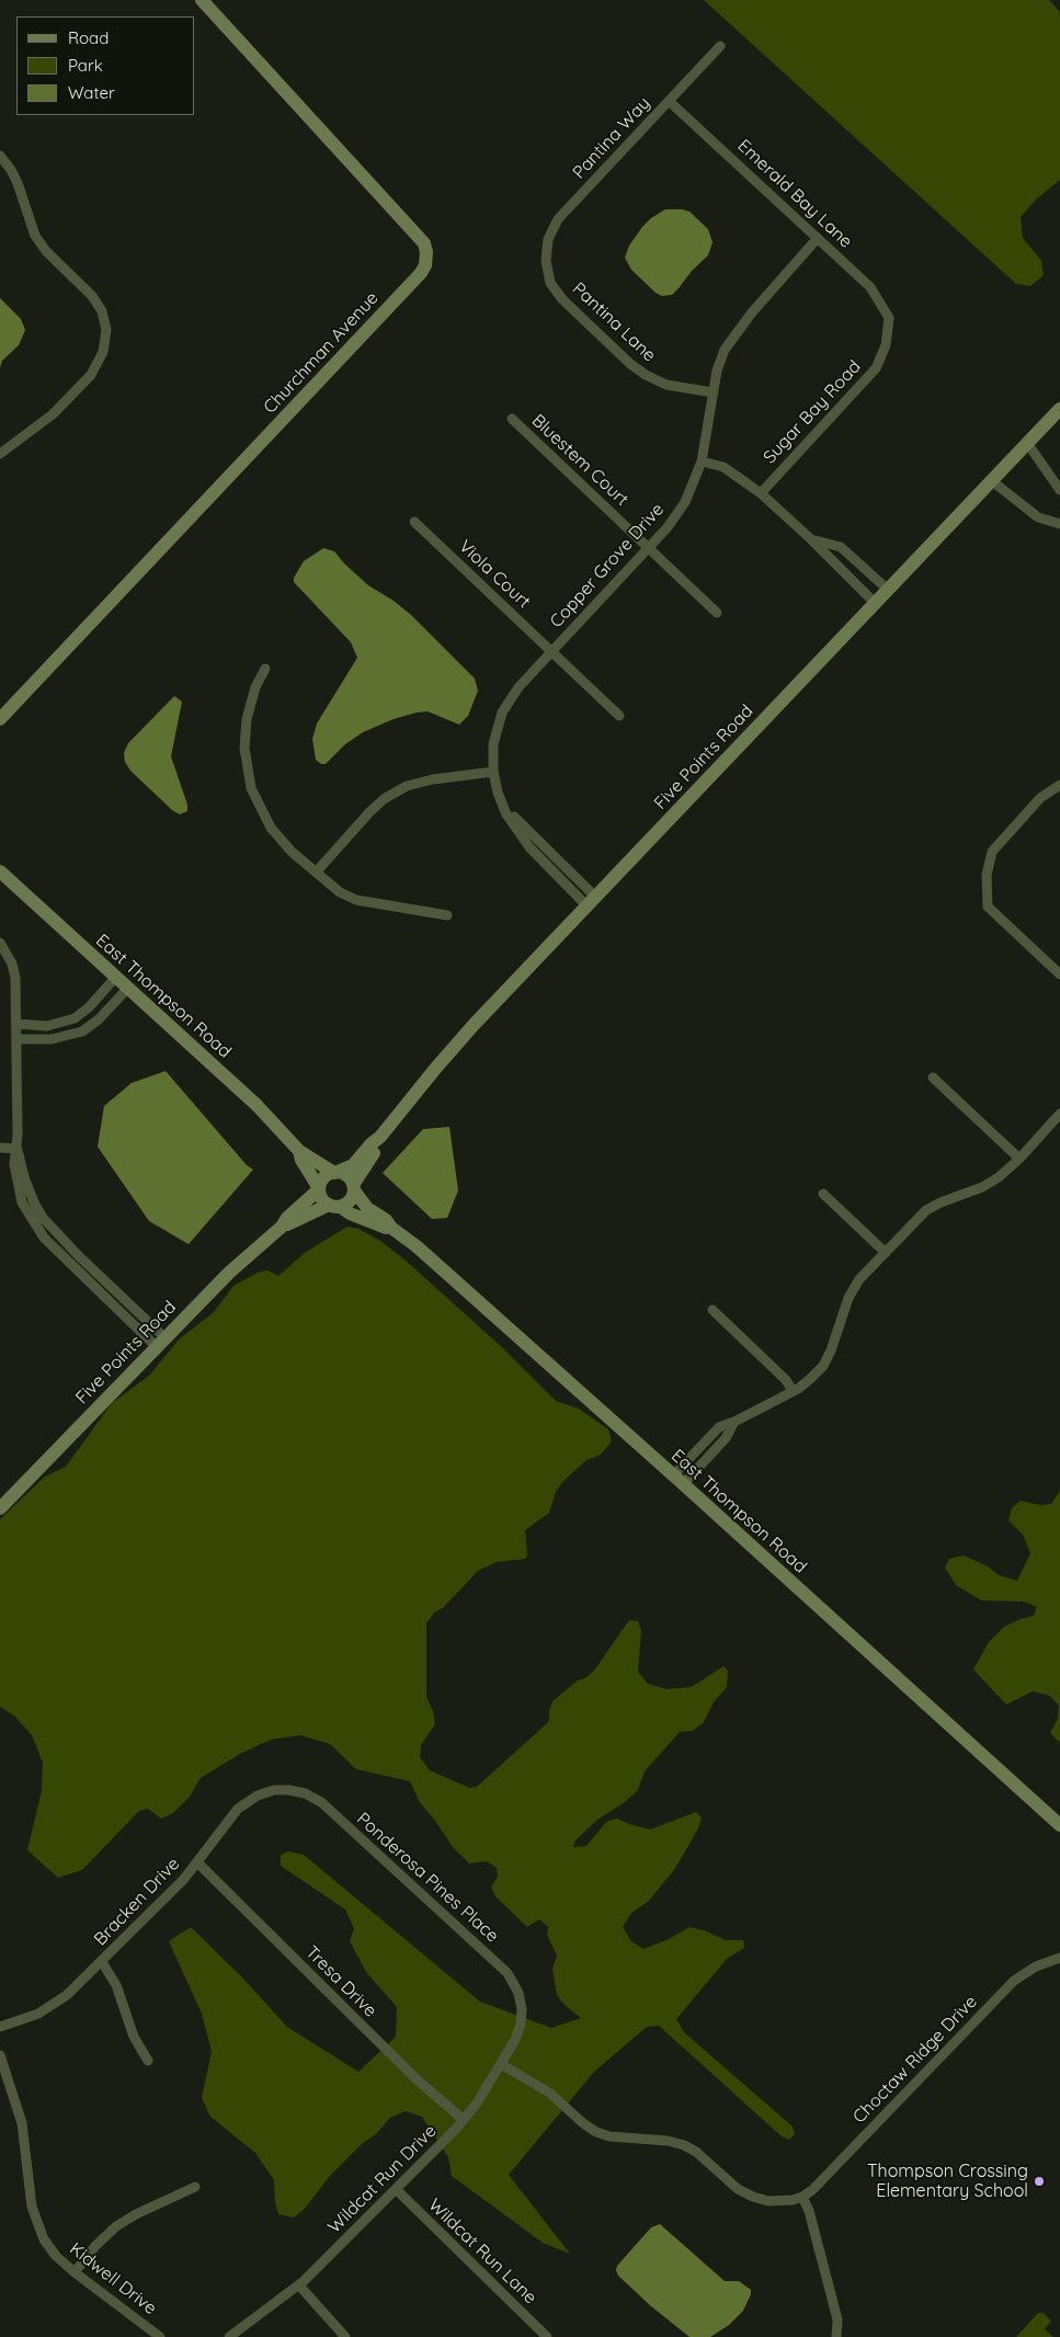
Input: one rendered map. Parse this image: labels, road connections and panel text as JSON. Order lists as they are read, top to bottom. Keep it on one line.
{"streets":{"street":["Pantina Way","Emerald Bay Lane","Pantina Lane","Churchman Avenue","Sugar Bay Road","Bluestem Court","Copper Grove Drive","Viola Court","Five Points Road","East Thompson Road","Ponderosa Pines Place","Bracken Drive","Tresa Drive","Choctaw Ridge Drive","Wildcat Run Drive","Wildcat Run Lane","Kidwell Drive"]},"crossings":[["Pantina Way","Emerald Bay Lane"],["Pantina Way","Pantina Lane"],["Emerald Bay Lane","Sugar Bay Road"],["Emerald Bay Lane","Copper Grove Drive"],["Pantina Lane","Copper Grove Drive"],["Bluestem Court","Copper Grove Drive"],["Copper Grove Drive","Viola Court"],["Copper Grove Drive","Five Points Road"],["Five Points Road","East Thompson Road"],["Ponderosa Pines Place","Bracken Drive"],["Ponderosa Pines Place","Wildcat Run Drive"],["Bracken Drive","Tresa Drive"],["Tresa Drive","Wildcat Run Drive"],["Wildcat Run Drive","Wildcat Run Lane"]],"places":["Thompson Crossing Elementary School"],"legend":["Road","Park","Water"]}
